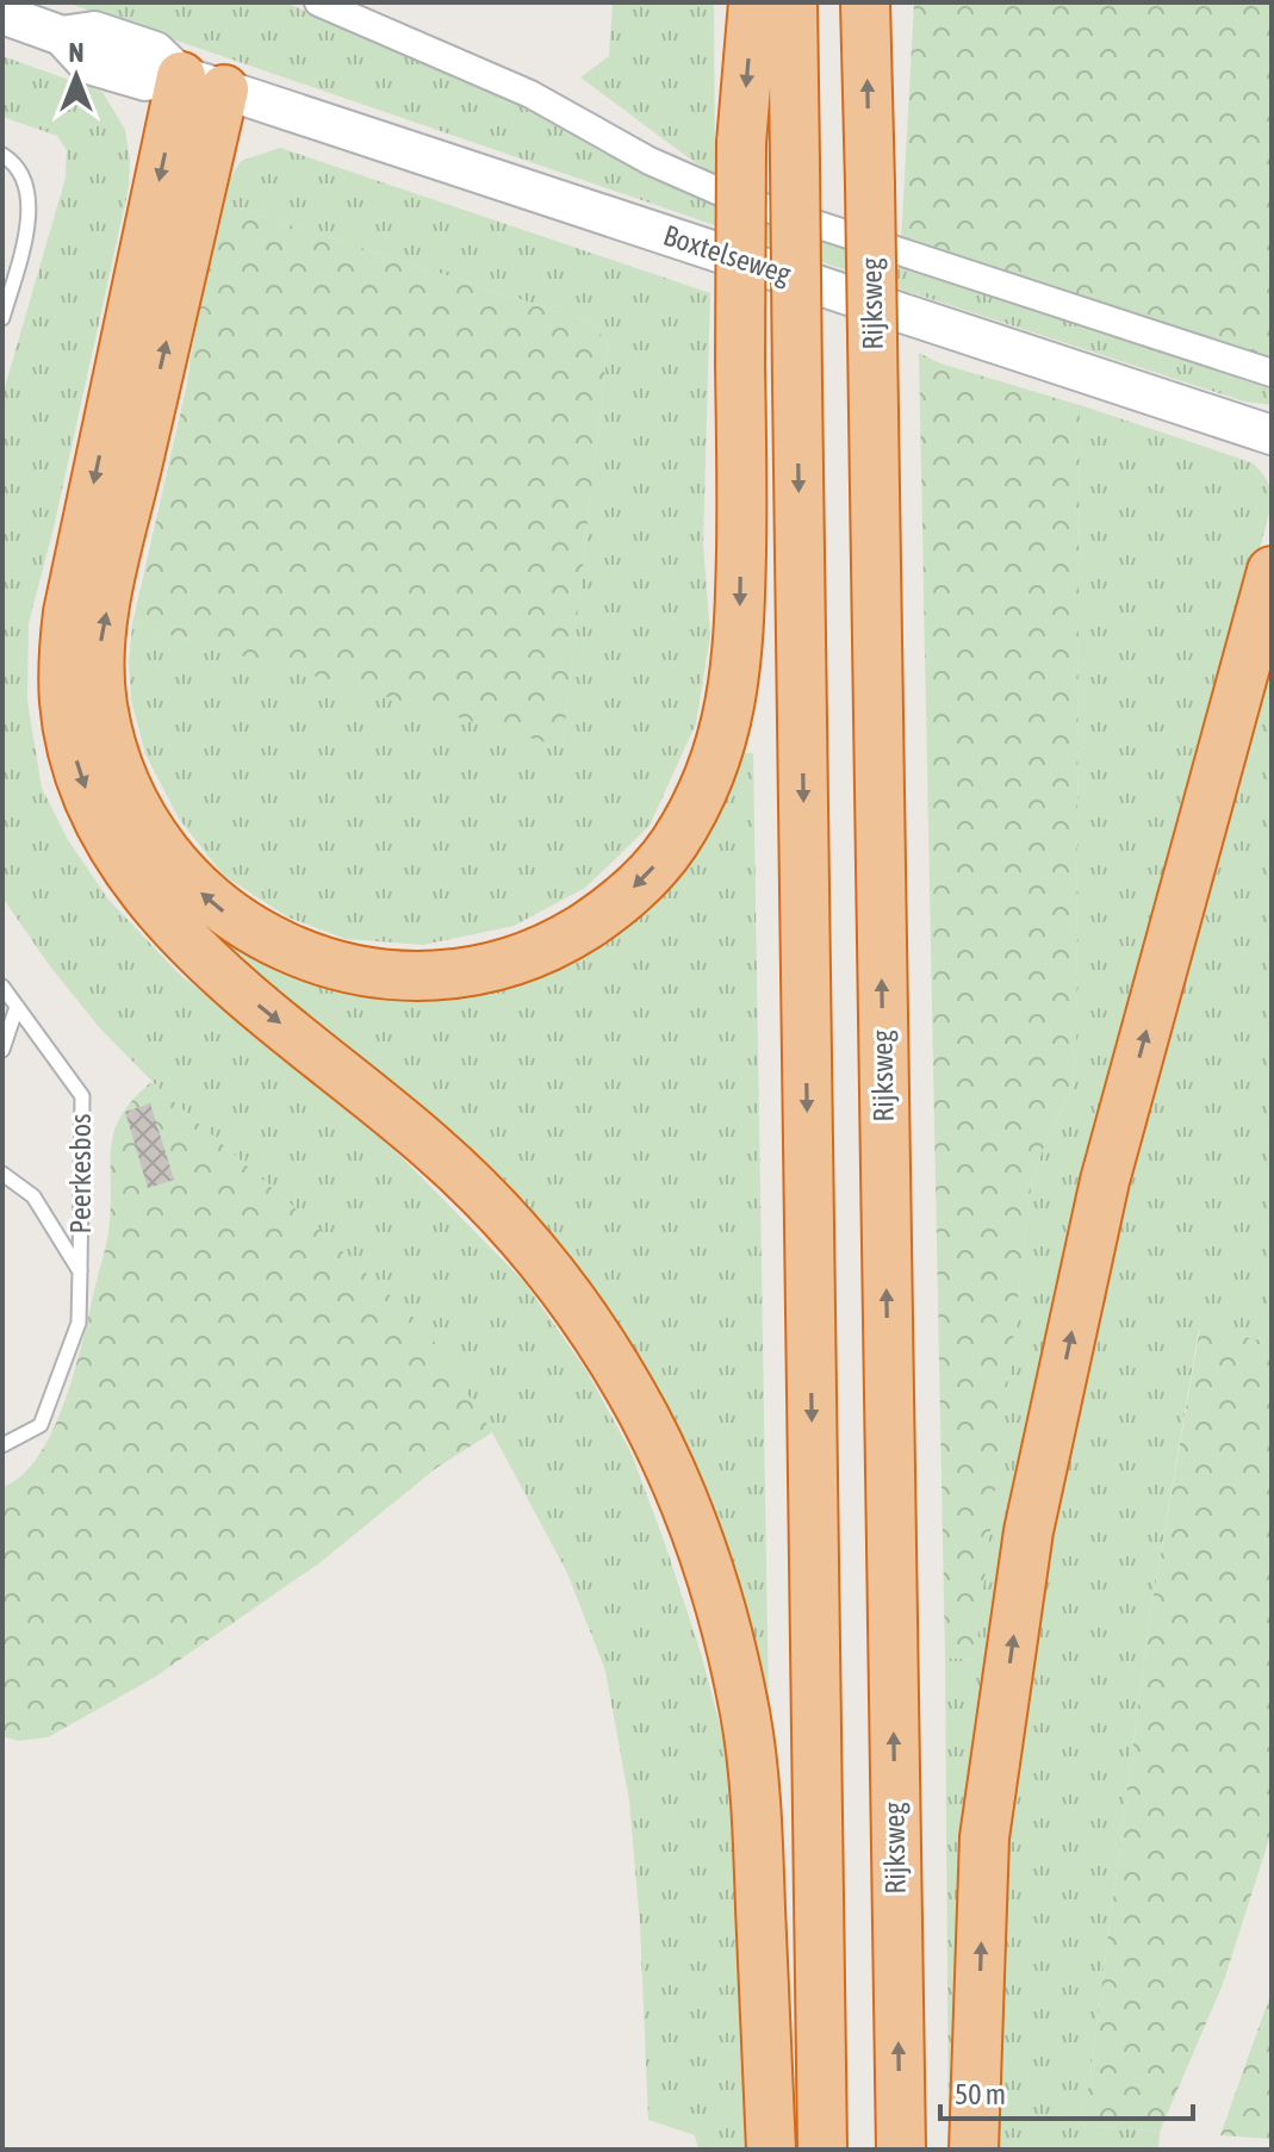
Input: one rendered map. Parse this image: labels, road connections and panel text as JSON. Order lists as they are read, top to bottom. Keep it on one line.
{"streets":{"highway":["Rijksweg"],"main road":["Boxtelseweg"],"lane":["Peerkesbos"]},"scale_bar":"50 m","north":"top"}
